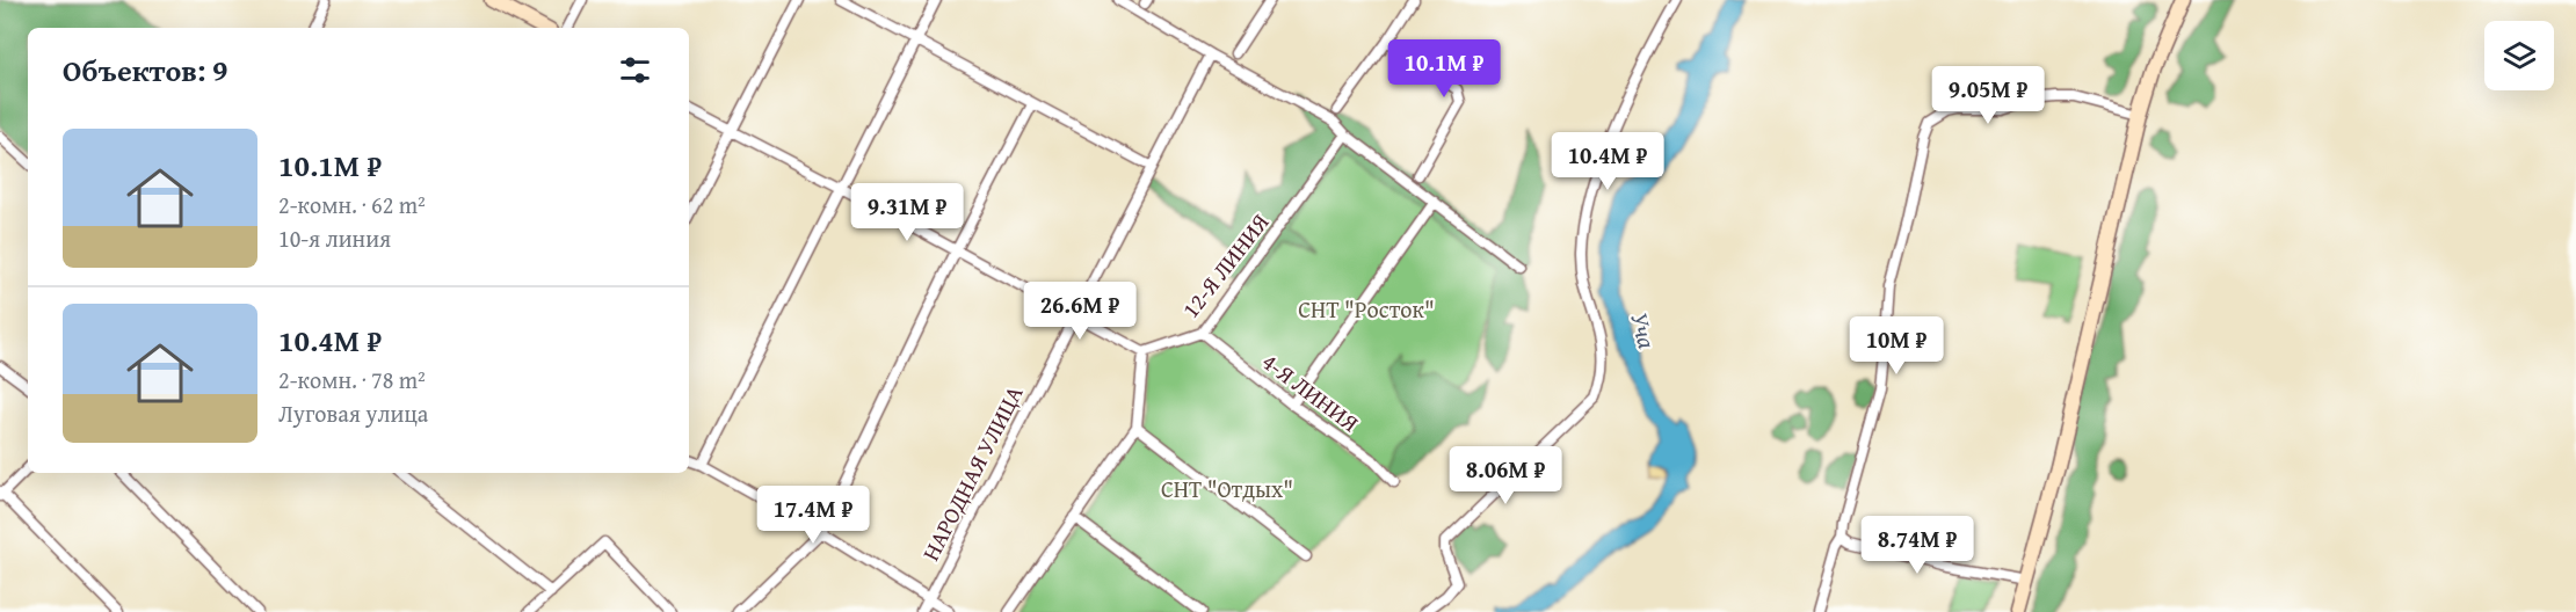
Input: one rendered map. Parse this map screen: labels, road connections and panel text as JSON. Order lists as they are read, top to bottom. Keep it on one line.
{"streets":{"street":["12-Я ЛИНИЯ","4-Я ЛИНИЯ","НАРОДНАЯ УЛИЦА"]},"crossings":[["12-Я ЛИНИЯ","4-Я ЛИНИЯ"]],"water":["Уча"],"parks":["СНТ \"Росток\"","СНТ \"Отдых\""],"page":{"heading":"Объектов: 9","price":["10.1M ₽","9.05M ₽","10.4M ₽","9.31M ₽","26.6M ₽","10M ₽","8.06M ₽","17.4M ₽","8.74M ₽"],"list":[{"name":"10.1M ₽","note":"2-комн. · 62 m² · 10-я линия"},{"name":"10.4M ₽","note":"2-комн. · 78 m² · Луговая улица"}]}}
